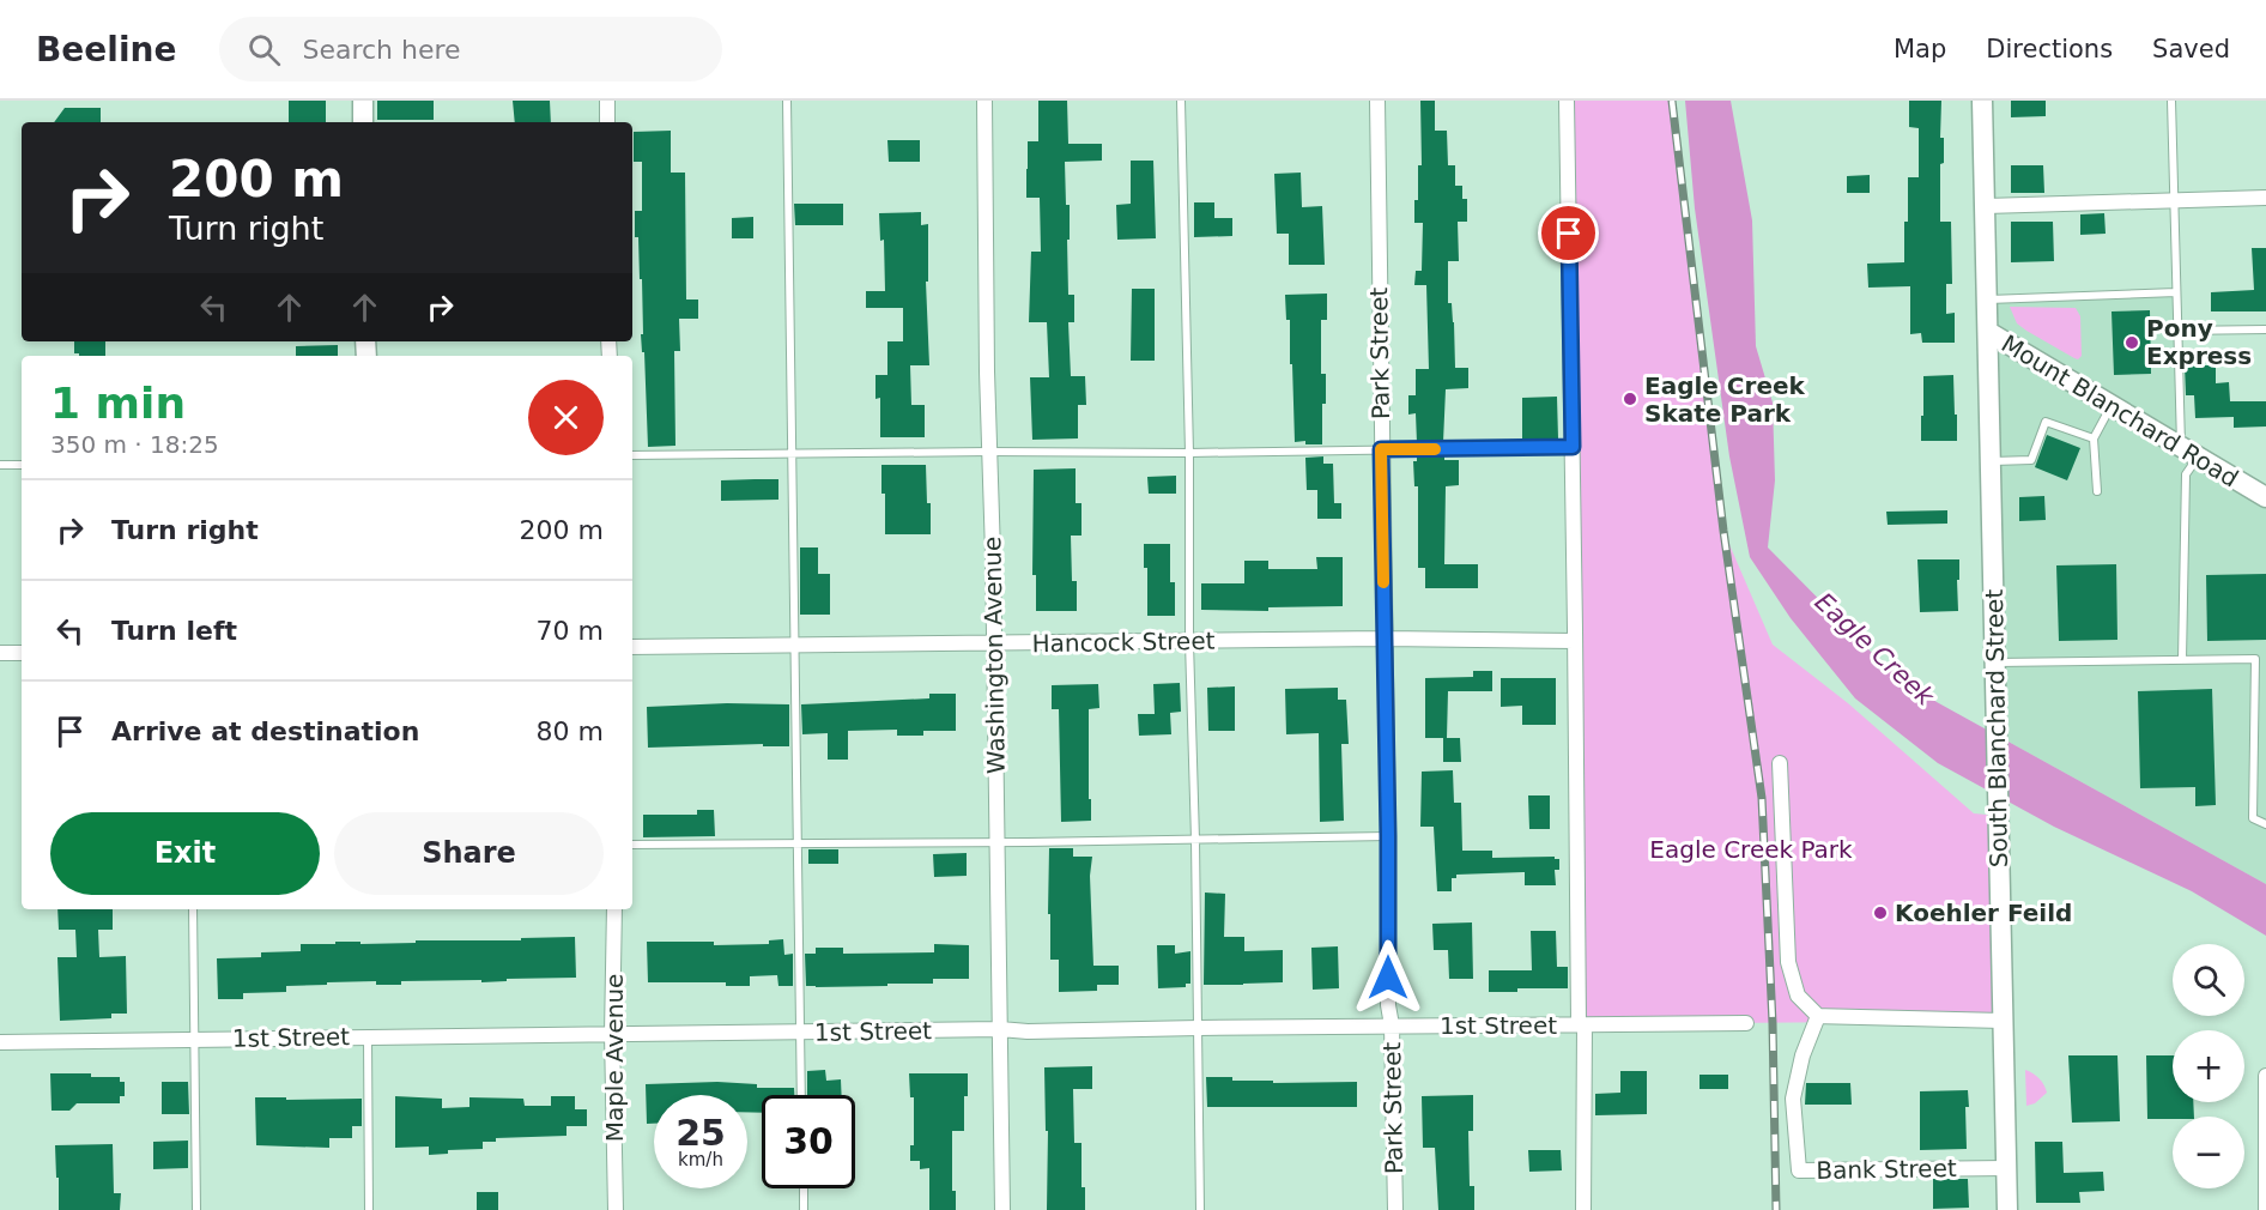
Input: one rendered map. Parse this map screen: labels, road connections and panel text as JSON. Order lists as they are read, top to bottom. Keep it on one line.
{"streets":{"street":["Park Street","Mount Blanchard Road","Hancock Street","Washington Avenue","South Blanchard Street","1st Street","Maple Avenue","Bank Street"]},"crossings":[["Park Street","Hancock Street"],["Park Street","1st Street"],["Mount Blanchard Road","South Blanchard Street"],["Hancock Street","Washington Avenue"],["Washington Avenue","1st Street"],["South Blanchard Street","Bank Street"],["1st Street","Maple Avenue"]],"water":["Eagle Creek"],"parks":["Eagle Creek Park"],"places":["Pony Express","Eagle Creek Skate Park","Koehler Feild"],"page":{"header":"Beeline","search":"Search here","nav":["Map","Directions","Saved"],"turn":["200 m","Turn right"],"heading":["1 min","350 m · 18:25"],"list":[{"name":"Turn right","value":"200 m"},{"name":"Turn left","value":"70 m"},{"name":"Arrive at destination","value":"80 m"}],"buttons":["Exit","Share"],"map_buttons":["+","−"],"speed":"25 km/h","limit":"30"}}
